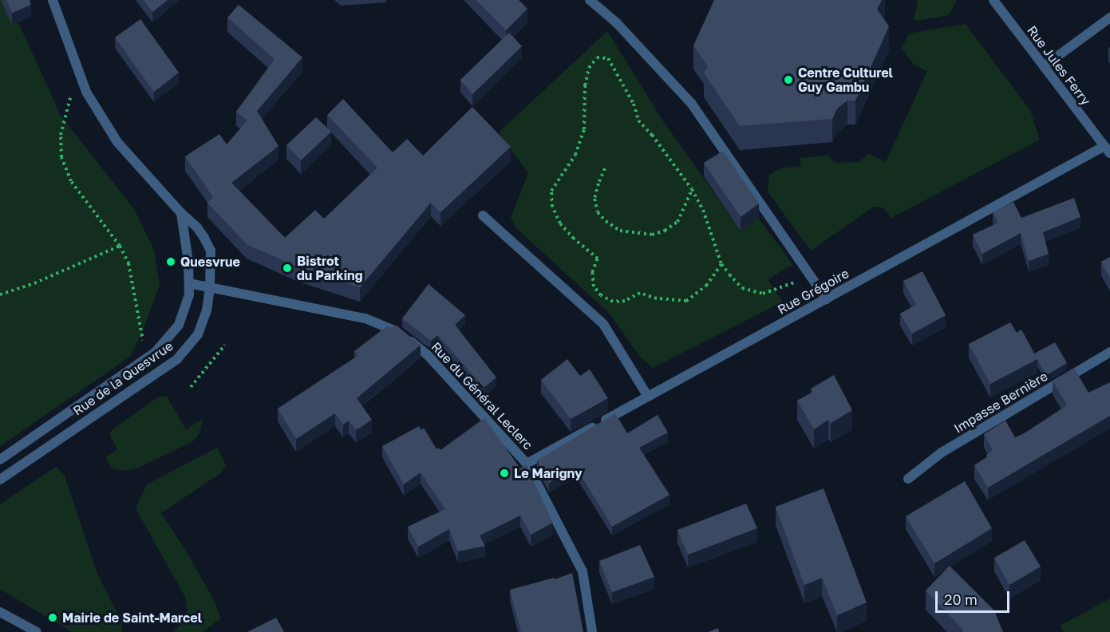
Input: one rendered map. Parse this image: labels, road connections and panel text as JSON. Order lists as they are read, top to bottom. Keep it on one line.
{"streets":{"street":["Rue Jules Ferry","Rue Grégoire","Rue de la Quesvrue","Rue du Général Leclerc","Impasse Bernière"]},"crossings":[["Rue Jules Ferry","Rue Grégoire"],["Rue Grégoire","Rue du Général Leclerc"],["Rue de la Quesvrue","Rue du Général Leclerc"]],"places":["Centre Culturel Guy Gambu","Quesvrue","Bistrot du Parking","Le Marigny","Mairie de Saint-Marcel"],"scale_bar":"20 m"}
